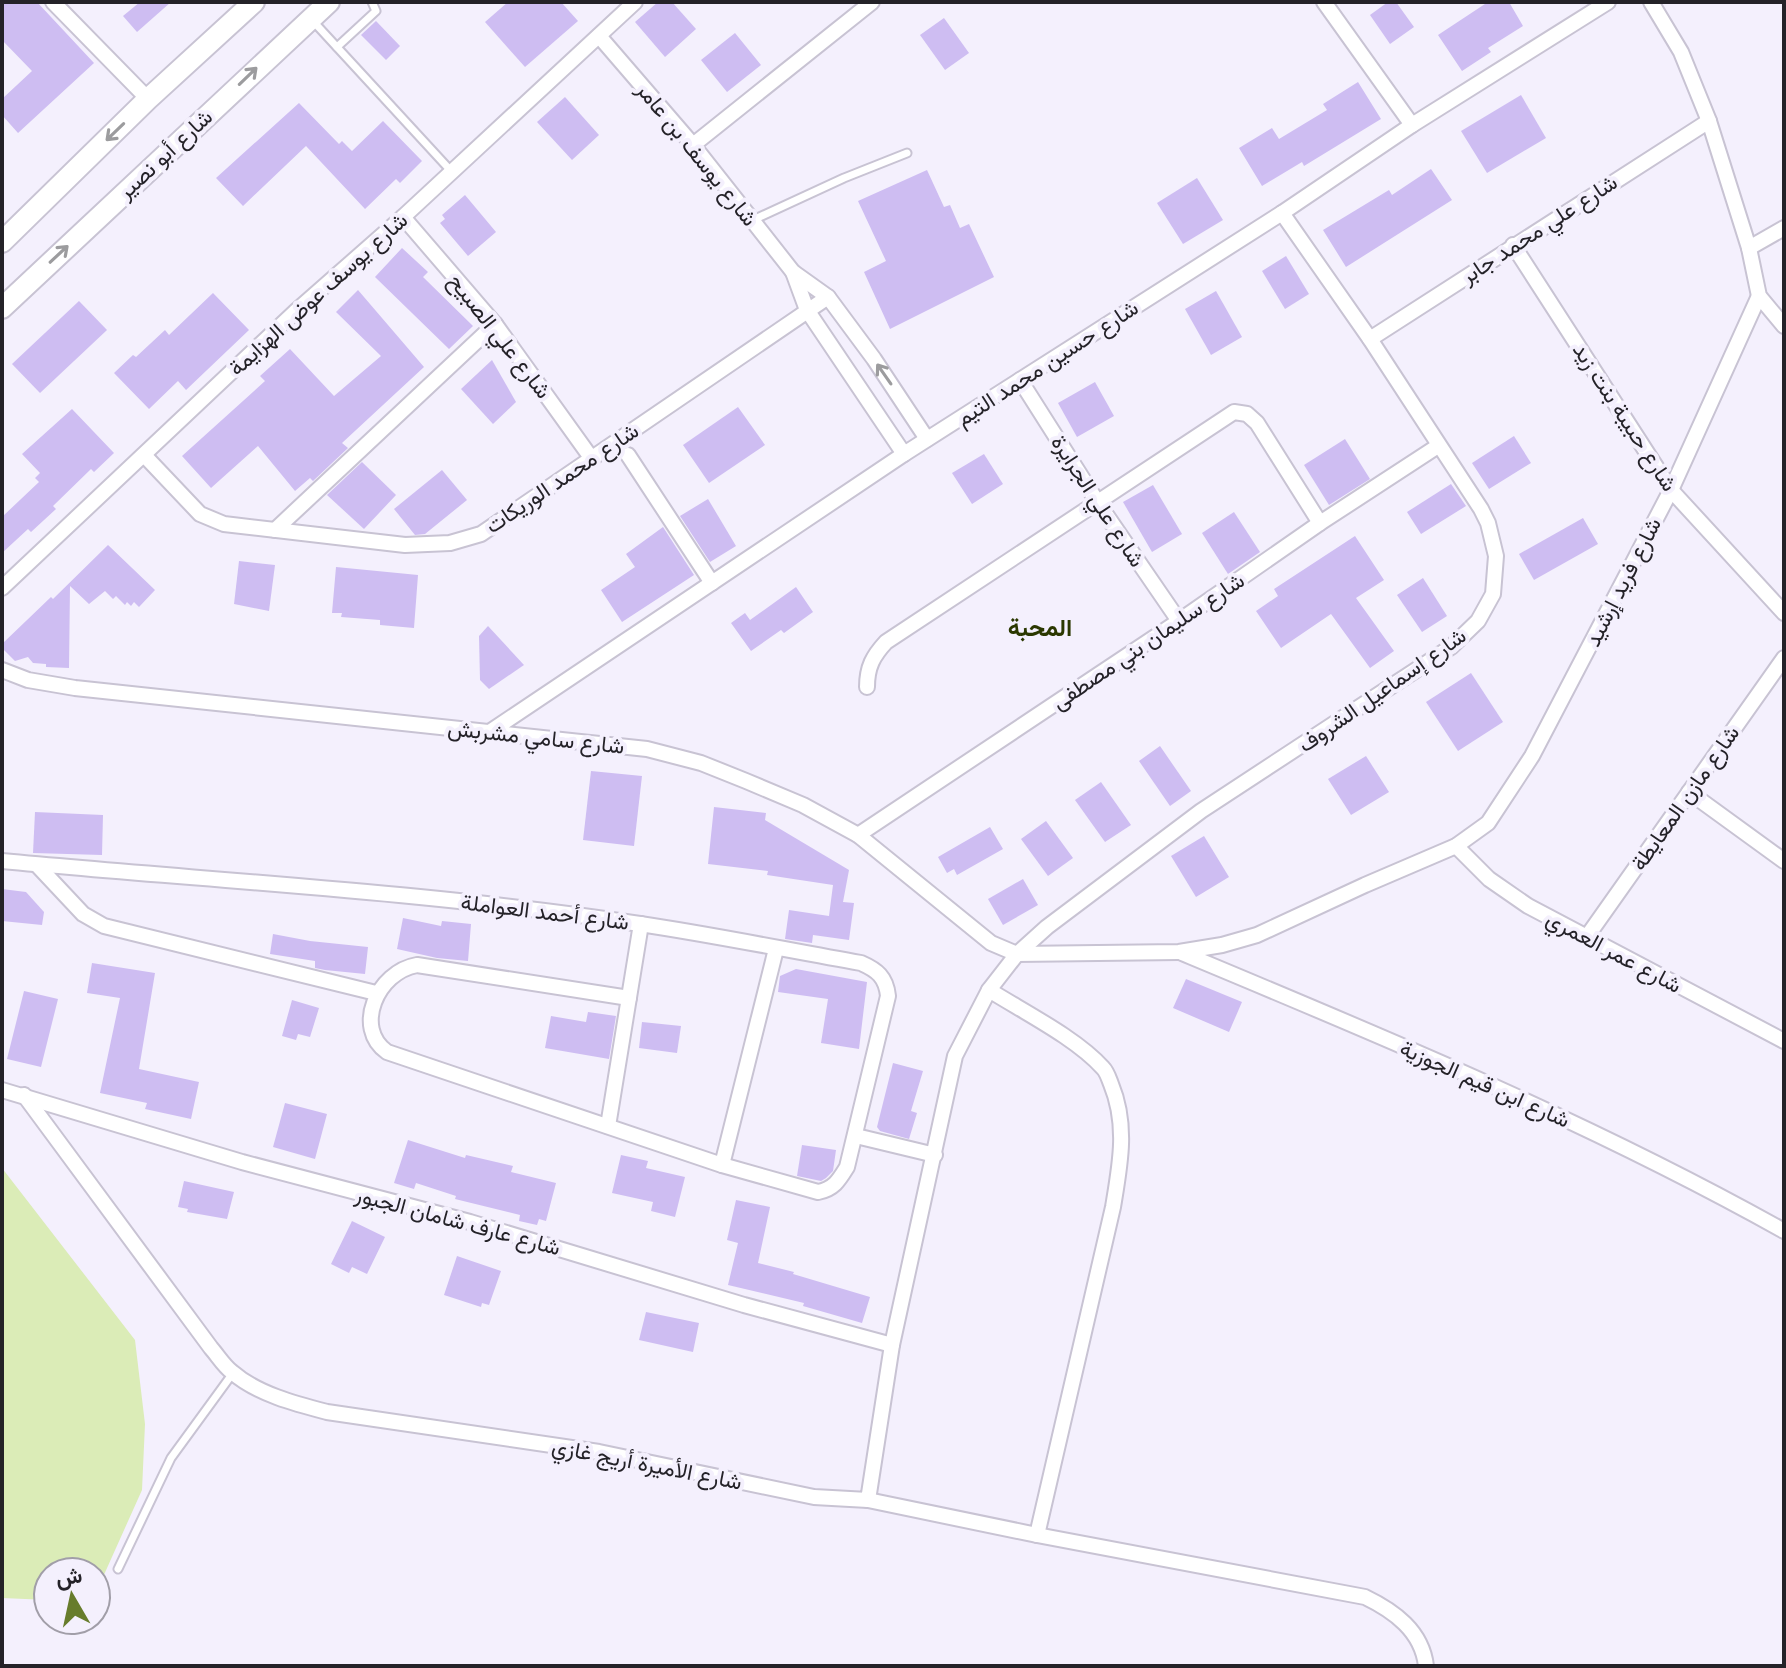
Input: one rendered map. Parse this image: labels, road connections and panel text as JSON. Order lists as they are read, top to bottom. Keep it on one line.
{"streets":{"main road":["شارع أبو نصير"],"street":["شارع يوسف بن عامر","شارع علي محمد جابر","شارع يوسف عوض الهزايمة","شارع علي الصبيح","شارع حسين محمد التيم","شارع حبيبة بنت زيد","شارع محمد الوريكات","شارع علي الجرايرة","شارع فريد إرشيد","شارع سليمان بني مصطفى","شارع إسماعيل الشروف","شارع سامي مشربش","شارع مازن المعايطة","شارع أحمد العواملة","شارع عمر العمري","شارع ابن قيم الجوزية","شارع عارف شامان الجبور","شارع الأميرة أريج غازي"]},"crossings":[["شارع يوسف بن عامر","شارع يوسف عوض الهزايمة"],["شارع يوسف بن عامر","شارع حسين محمد التيم"],["شارع يوسف بن عامر","شارع محمد الوريكات"],["شارع علي محمد جابر","شارع حبيبة بنت زيد"],["شارع علي محمد جابر","شارع إسماعيل الشروف"],["شارع يوسف عوض الهزايمة","شارع علي الصبيح"],["شارع يوسف عوض الهزايمة","شارع محمد الوريكات"],["شارع علي الصبيح","شارع محمد الوريكات"],["شارع حسين محمد التيم","شارع علي الجرايرة"],["شارع حسين محمد التيم","شارع إسماعيل الشروف"],["شارع حسين محمد التيم","شارع سامي مشربش"],["شارع حبيبة بنت زيد","شارع فريد إرشيد"],["شارع علي الجرايرة","شارع سليمان بني مصطفى"],["شارع فريد إرشيد","شارع عمر العمري"],["شارع فريد إرشيد","شارع ابن قيم الجوزية"],["شارع سليمان بني مصطفى","شارع إسماعيل الشروف"],["شارع سليمان بني مصطفى","شارع سامي مشربش"],["شارع إسماعيل الشروف","شارع سامي مشربش"],["شارع مازن المعايطة","شارع عمر العمري"],["شارع عارف شامان الجبور","شارع الأميرة أريج غازي"]],"districts":["المحبة"],"north":"top"}
